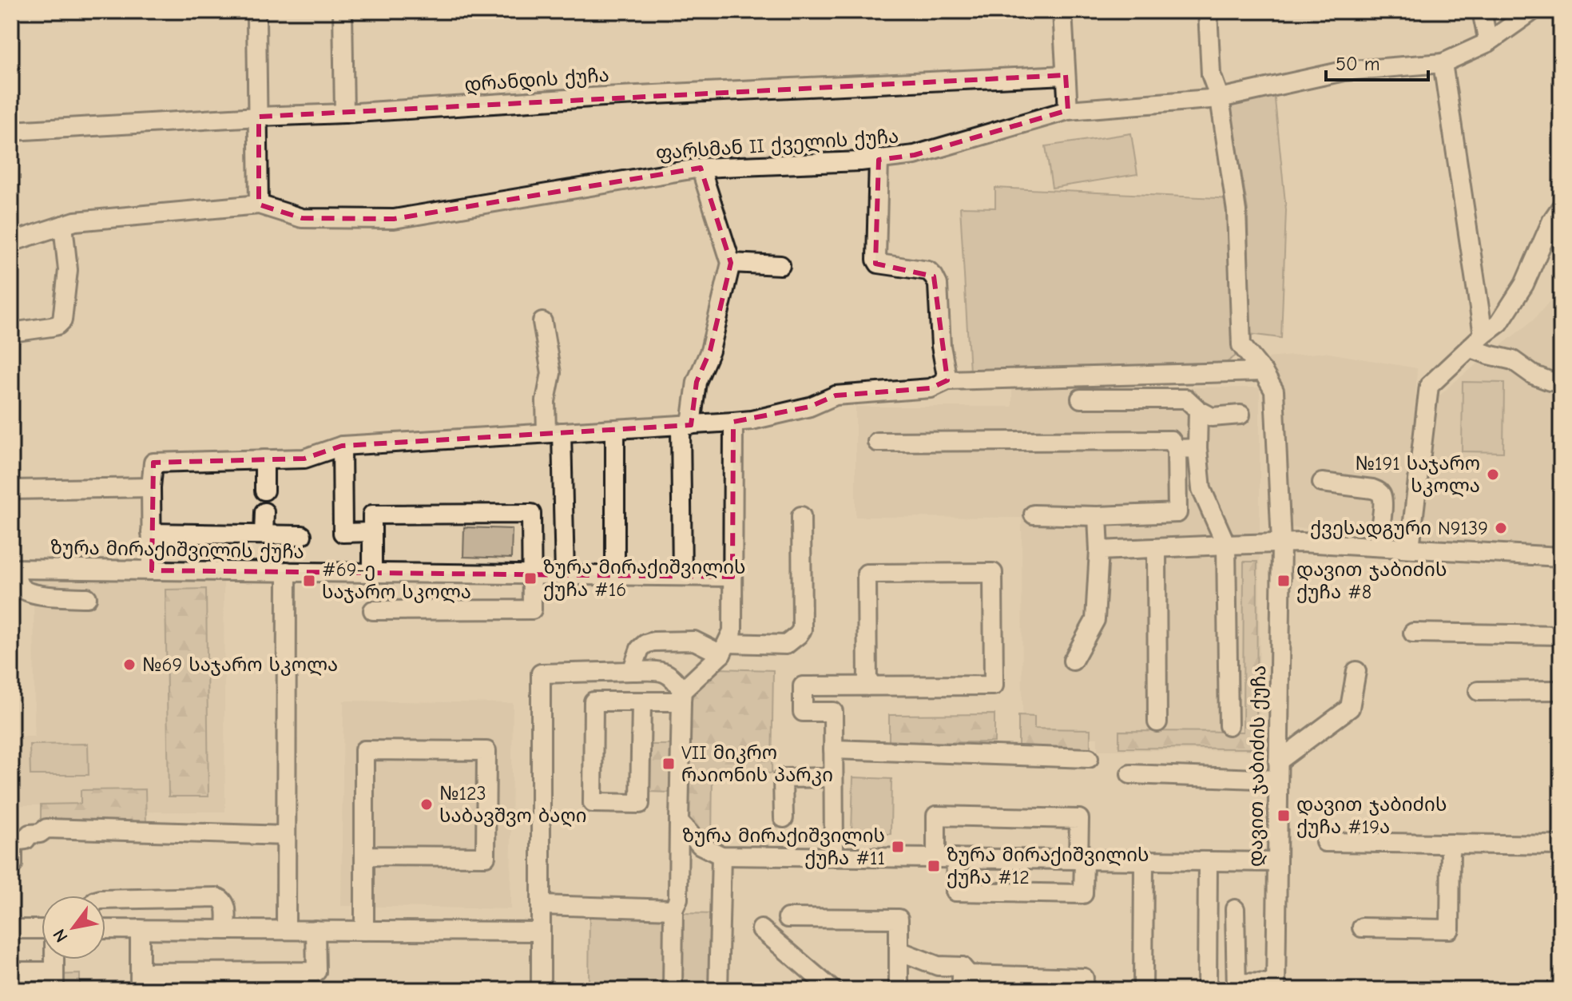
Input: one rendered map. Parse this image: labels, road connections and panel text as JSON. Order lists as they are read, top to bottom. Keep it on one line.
{"streets":{"street":["დრანდის ქუჩა","ფარსმან II ქველის ქუჩა","ზურა მირაქიშვილის ქუჩა","დავით ჯაბიძის ქუჩა"]},"crossings":[["ფარსმან II ქველის ქუჩა","დავით ჯაბიძის ქუჩა"]],"places":{"other":["№191 საჯარო სკოლა","ქვესადგური N9139","№69 საჯარო სკოლა","№123 საბავშვო ბაღი"],"transit":["ზურა მირაქიშვილის ქუჩა #16","#69-ე საჯარო სკოლა","დავით ჯაბიძის ქუჩა #8","VII მიკრო რაიონის პარკი","დავით ჯაბიძის ქუჩა #19ა","ზურა მირაქიშვილის ქუჩა #11","ზურა მირაქიშვილის ქუჩა #12"]},"scale_bar":"50 m","north":"bottom left"}
